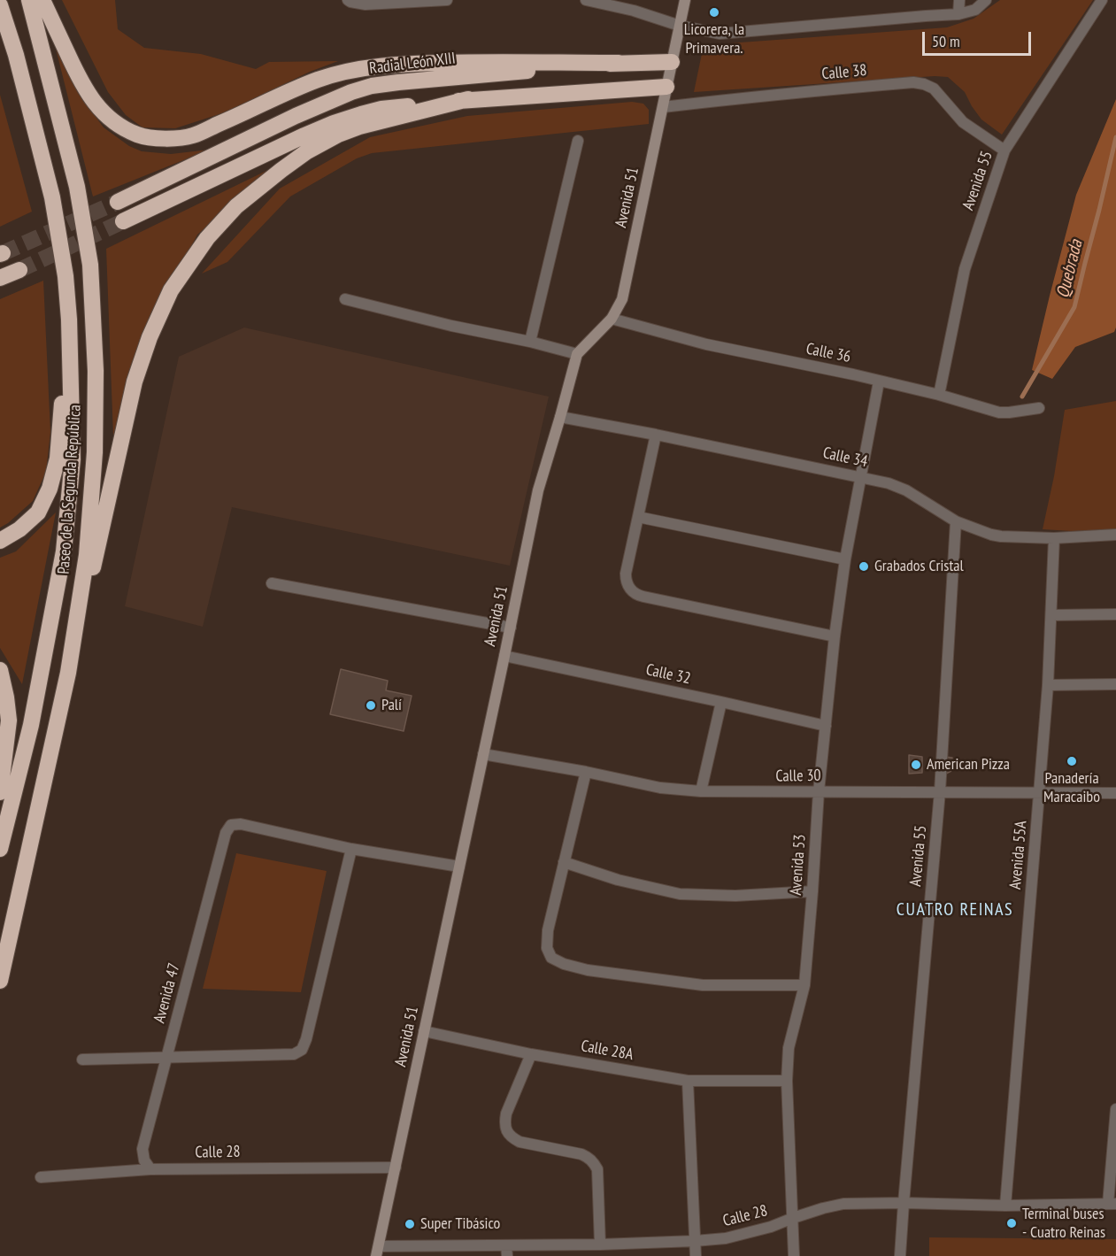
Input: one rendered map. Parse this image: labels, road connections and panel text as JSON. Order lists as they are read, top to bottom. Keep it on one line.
{"streets":{"highway":["Radial León XIII","Paseo de la Segunda República"],"street":["Calle 38","Avenida 55","Avenida 51","Calle 36","Calle 34","Calle 32","Calle 30","Avenida 55A","Avenida 53","Avenida 47","Calle 28A","Calle 28"]},"crossings":[["Radial León XIII","Avenida 51"],["Calle 38","Avenida 55"],["Calle 38","Avenida 51"],["Avenida 55","Calle 36"],["Avenida 55","Calle 34"],["Avenida 55","Calle 30"],["Avenida 55","Calle 28"],["Avenida 51","Calle 36"],["Avenida 51","Calle 34"],["Avenida 51","Calle 32"],["Avenida 51","Calle 30"],["Avenida 51","Calle 28A"],["Avenida 51","Calle 28"],["Calle 36","Avenida 53"],["Calle 34","Avenida 55A"],["Calle 34","Avenida 53"],["Calle 32","Avenida 53"],["Calle 30","Avenida 55A"],["Calle 30","Avenida 53"],["Avenida 55A","Calle 28"],["Avenida 53","Calle 28A"],["Avenida 53","Calle 28"],["Avenida 47","Calle 28"]],"districts":["CUATRO REINAS"],"water":["Quebrada"],"places":["Licorera, la Primavera.","Grabados Cristal","Palí","Panadería Maracaibo","American Pizza","Terminal buses - Cuatro Reinas","Super Tibásico"],"scale_bar":"50 m"}
